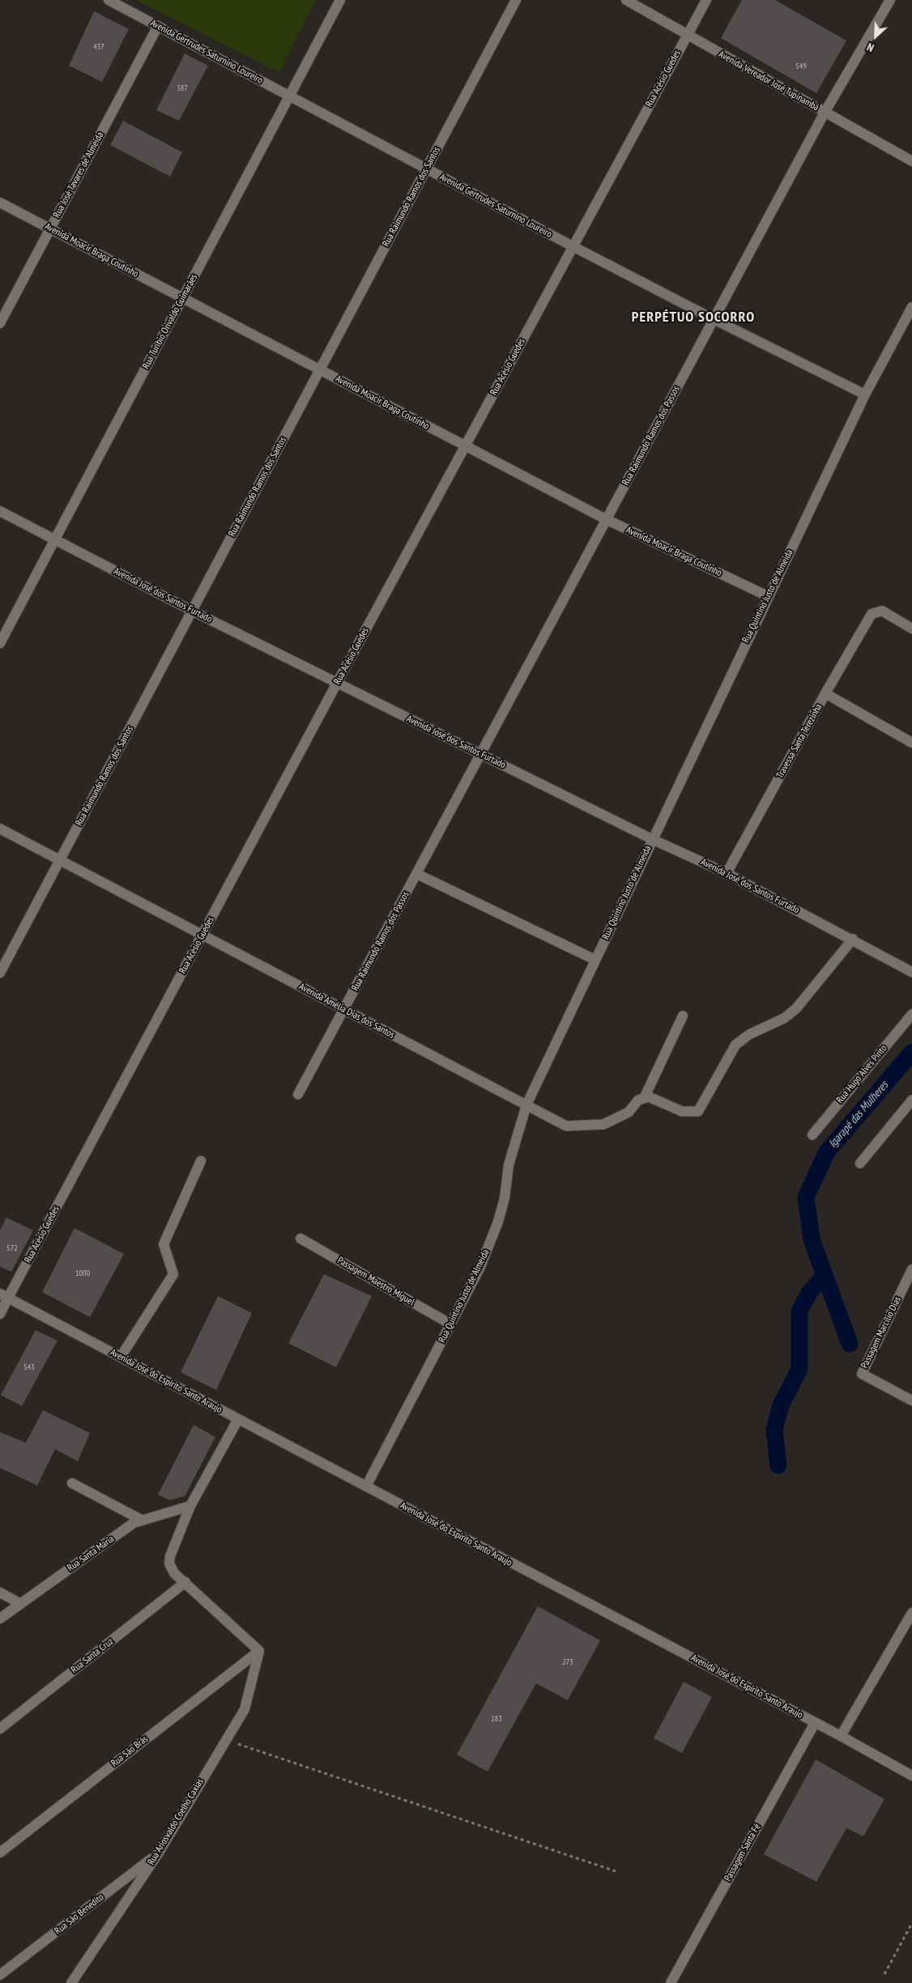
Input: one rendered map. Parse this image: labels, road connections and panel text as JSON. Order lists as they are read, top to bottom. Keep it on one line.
{"streets":{"street":["Avenida Gertrudes Saturnino Loureiro","Rua Acésio Guedes","Avenida Vereador José Tupinambá","Rua José Tavares de Almeida","Rua Raimundo Ramos dos Santos","Avenida Moacir Braga Coutinho","Rua Turibio Orivaldo Guimarães","Rua Raimundo Ramos dos Passos","Avenida José dos Santos Furtado","Rua Quintino Justo de Almeida","Travessa Santa Terezinha","Avenida Amélia Dias dos Santos","Rua Hugo Alves Pinto","Passagem Maestro Miguel","Passagem Marcílio Dias","Avenida José do Espírito Santo Araujo","Rua Santa Maria","Rua Santa Cruz","Rua São Brás","Rua Ariosvaldo Coelho Caxias","Passagem Santa Fé","Rua São Benedito"]},"crossings":[["Avenida Gertrudes Saturnino Loureiro","Rua Acésio Guedes"],["Avenida Gertrudes Saturnino Loureiro","Rua José Tavares de Almeida"],["Avenida Gertrudes Saturnino Loureiro","Rua Raimundo Ramos dos Santos"],["Avenida Gertrudes Saturnino Loureiro","Rua Turibio Orivaldo Guimarães"],["Avenida Gertrudes Saturnino Loureiro","Rua Raimundo Ramos dos Passos"],["Avenida Gertrudes Saturnino Loureiro","Rua Quintino Justo de Almeida"],["Rua Acésio Guedes","Avenida Vereador José Tupinambá"],["Rua Acésio Guedes","Avenida Moacir Braga Coutinho"],["Rua Acésio Guedes","Avenida José dos Santos Furtado"],["Rua Acésio Guedes","Avenida Amélia Dias dos Santos"],["Rua Acésio Guedes","Avenida José do Espírito Santo Araujo"],["Avenida Vereador José Tupinambá","Rua Raimundo Ramos dos Passos"],["Rua José Tavares de Almeida","Avenida Moacir Braga Coutinho"],["Rua Raimundo Ramos dos Santos","Avenida Moacir Braga Coutinho"],["Rua Raimundo Ramos dos Santos","Avenida José dos Santos Furtado"],["Rua Raimundo Ramos dos Santos","Avenida Amélia Dias dos Santos"],["Avenida Moacir Braga Coutinho","Rua Turibio Orivaldo Guimarães"],["Avenida Moacir Braga Coutinho","Rua Raimundo Ramos dos Passos"],["Avenida Moacir Braga Coutinho","Rua Quintino Justo de Almeida"],["Rua Turibio Orivaldo Guimarães","Avenida José dos Santos Furtado"],["Rua Raimundo Ramos dos Passos","Avenida José dos Santos Furtado"],["Rua Raimundo Ramos dos Passos","Avenida Amélia Dias dos Santos"],["Avenida José dos Santos Furtado","Rua Quintino Justo de Almeida"],["Avenida José dos Santos Furtado","Travessa Santa Terezinha"],["Rua Quintino Justo de Almeida","Avenida Amélia Dias dos Santos"],["Rua Quintino Justo de Almeida","Passagem Maestro Miguel"],["Rua Quintino Justo de Almeida","Avenida José do Espírito Santo Araujo"],["Avenida José do Espírito Santo Araujo","Passagem Santa Fé"],["Rua São Brás","Rua Ariosvaldo Coelho Caxias"],["Rua Ariosvaldo Coelho Caxias","Rua São Benedito"]],"districts":["PERPÉTUO SOCORRO"],"water":["Igarapé das Mulheres"],"house_numbers":["437","549","387","572","1000","543","273","283"],"north":"bottom left"}
